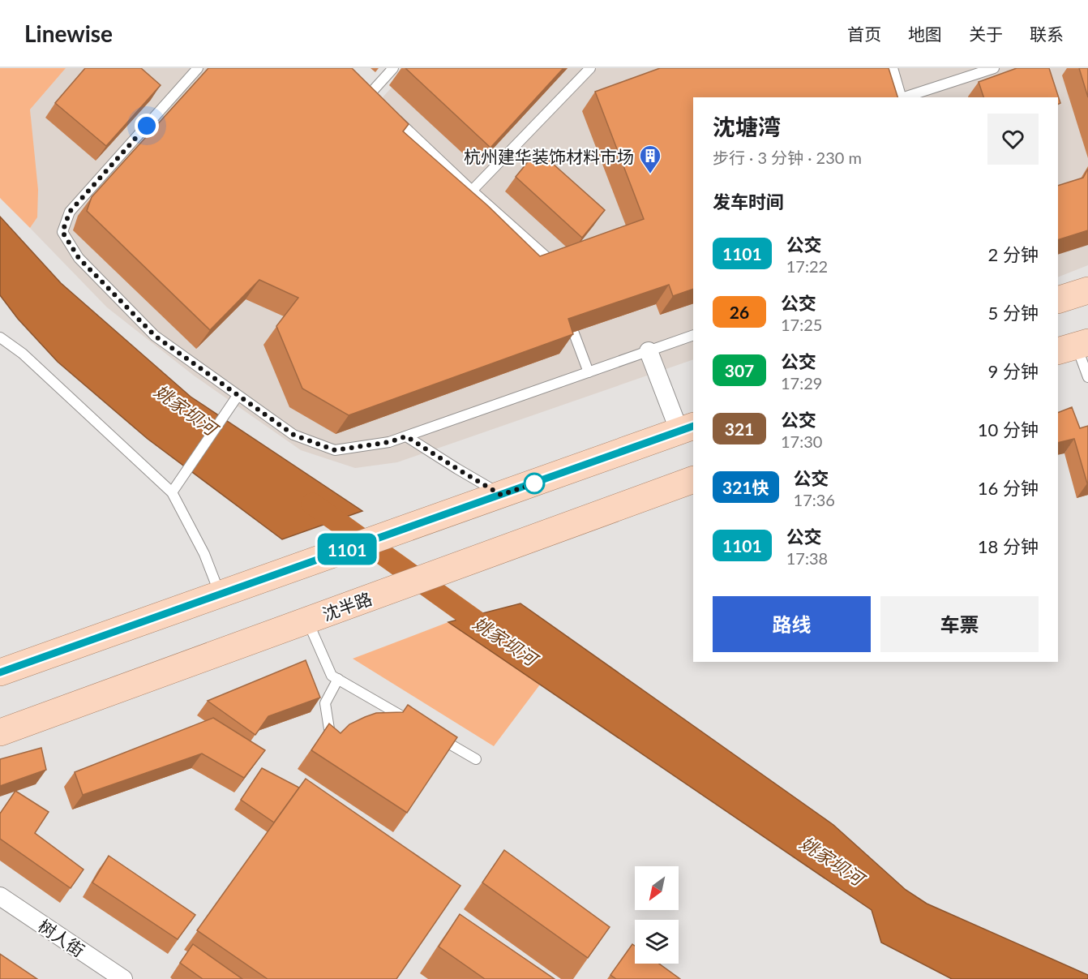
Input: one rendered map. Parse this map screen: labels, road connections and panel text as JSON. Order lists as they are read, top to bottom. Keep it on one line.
{"streets":{"main road":["沈半路"],"street":["树人街"]},"water":["姚家坝河"],"places":{"building":["杭州建华装饰材料市场"]},"lines":["bus line 1101"],"north":"bottom left","page":{"header":"Linewise","nav":["首页","地图","关于","联系"],"on_map":"1101","heading":[["沈塘湾","步行 · 3 分钟 · 230 m"],"发车时间"],"list":[{"mark":"1101","name":"公交","note":"17:22","value":"2 分钟"},{"mark":"26","name":"公交","note":"17:25","value":"5 分钟"},{"mark":"307","name":"公交","note":"17:29","value":"9 分钟"},{"mark":"321","name":"公交","note":"17:30","value":"10 分钟"},{"mark":"321快","name":"公交","note":"17:36","value":"16 分钟"},{"mark":"1101","name":"公交","note":"17:38","value":"18 分钟"}],"buttons":["路线","车票"]}}
